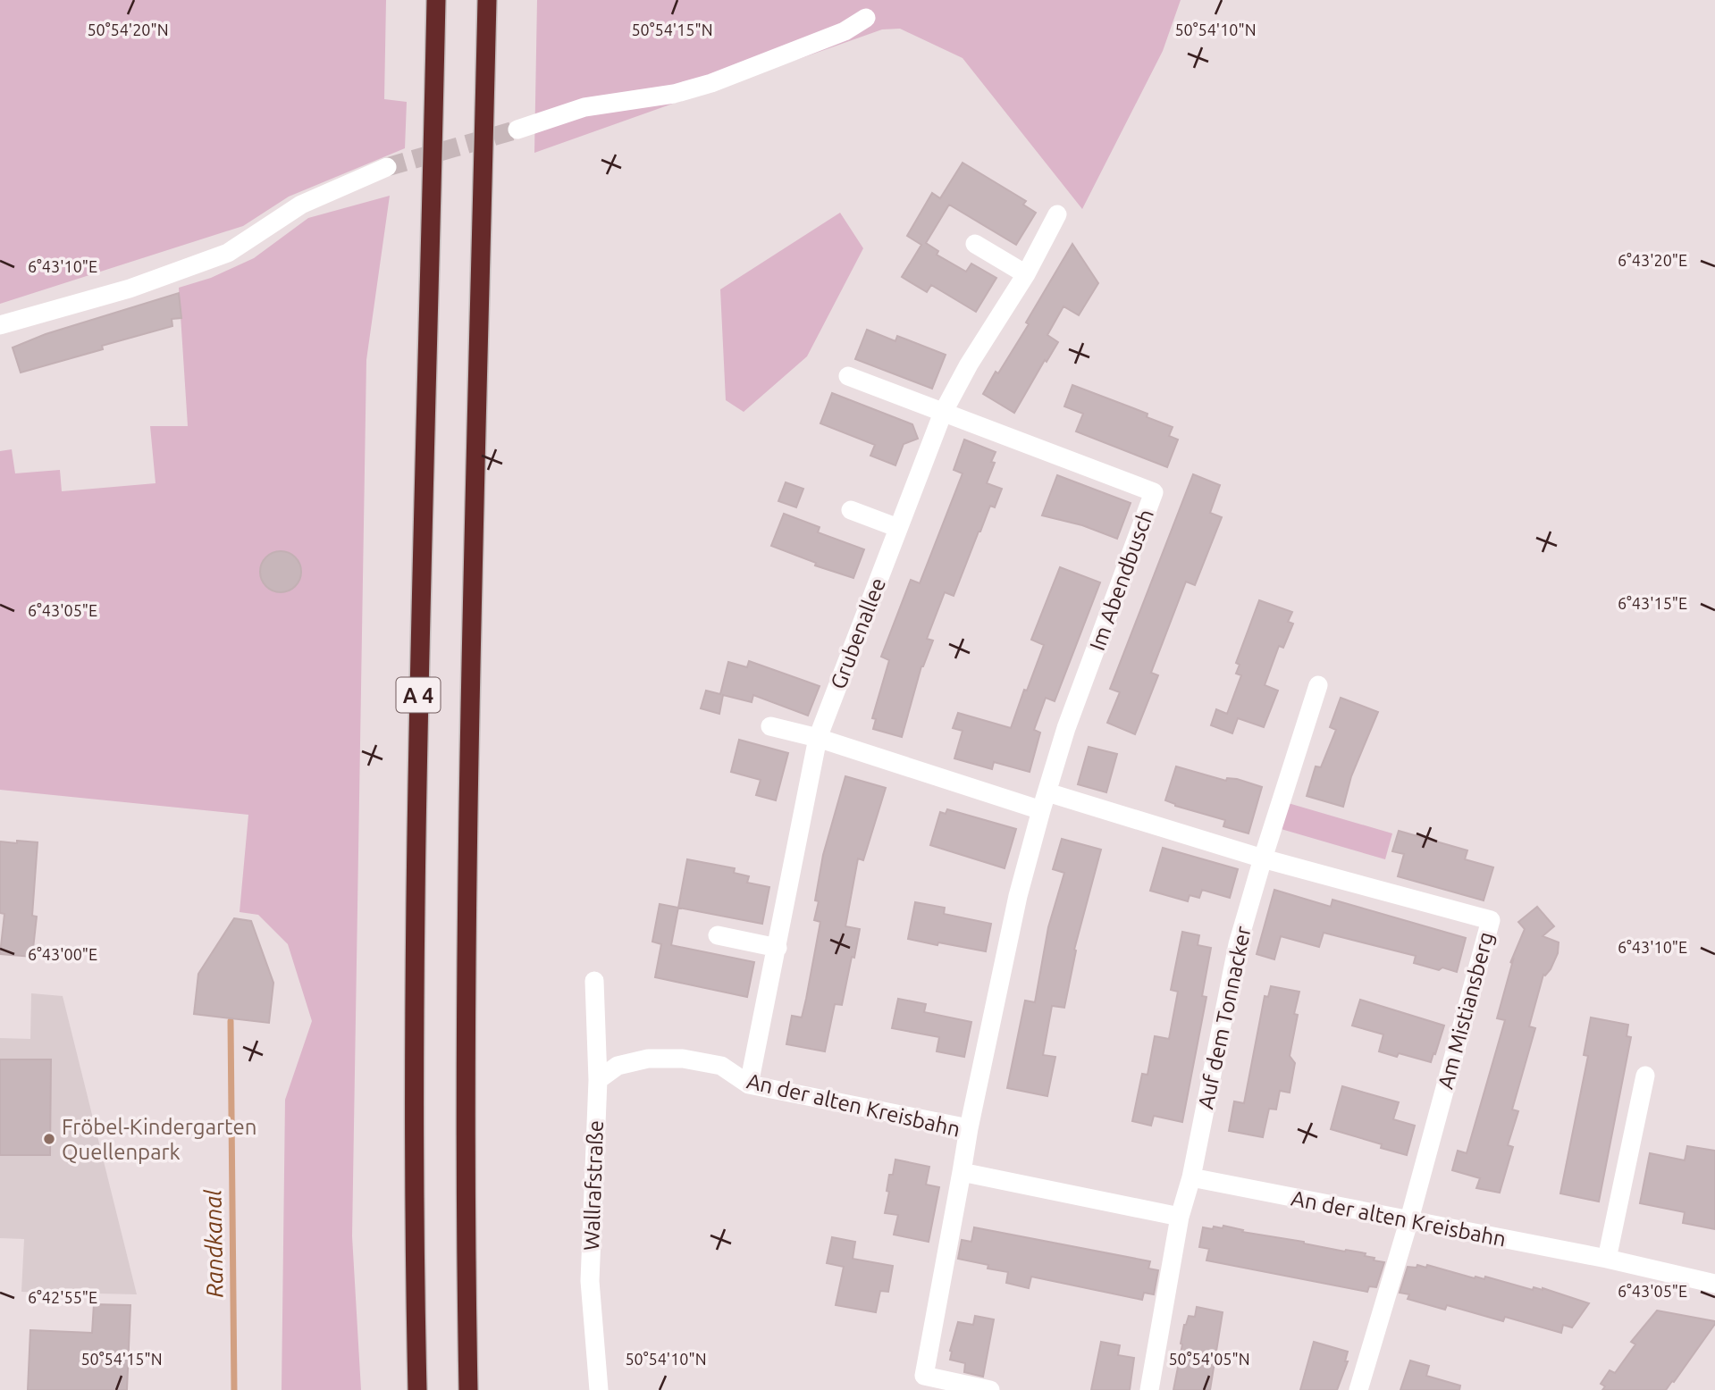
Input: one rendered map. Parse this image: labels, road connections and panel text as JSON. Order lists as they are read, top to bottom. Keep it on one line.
{"streets":{"highway":["A 4"],"street":["Im Abendbusch","Grubenallee","Am Mistiansberg","Auf dem Tonnacker","An der alten Kreisbahn","Wallrafstraße"]},"crossings":[["Im Abendbusch","Grubenallee"],["Im Abendbusch","An der alten Kreisbahn"],["Grubenallee","An der alten Kreisbahn"],["Am Mistiansberg","Auf dem Tonnacker"],["Am Mistiansberg","An der alten Kreisbahn"],["Auf dem Tonnacker","An der alten Kreisbahn"],["An der alten Kreisbahn","Wallrafstraße"]],"water":["Randkanal"],"places":["Fröbel-Kindergarten Quellenpark"],"coordinates":["50°54'20\"N","50°54'15\"N","50°54'10\"N","6°43'20\"E","6°43'10\"E","6°43'15\"E","6°43'05\"E","6°43'00\"E","6°42'55\"E","50°54'05\"N"]}
